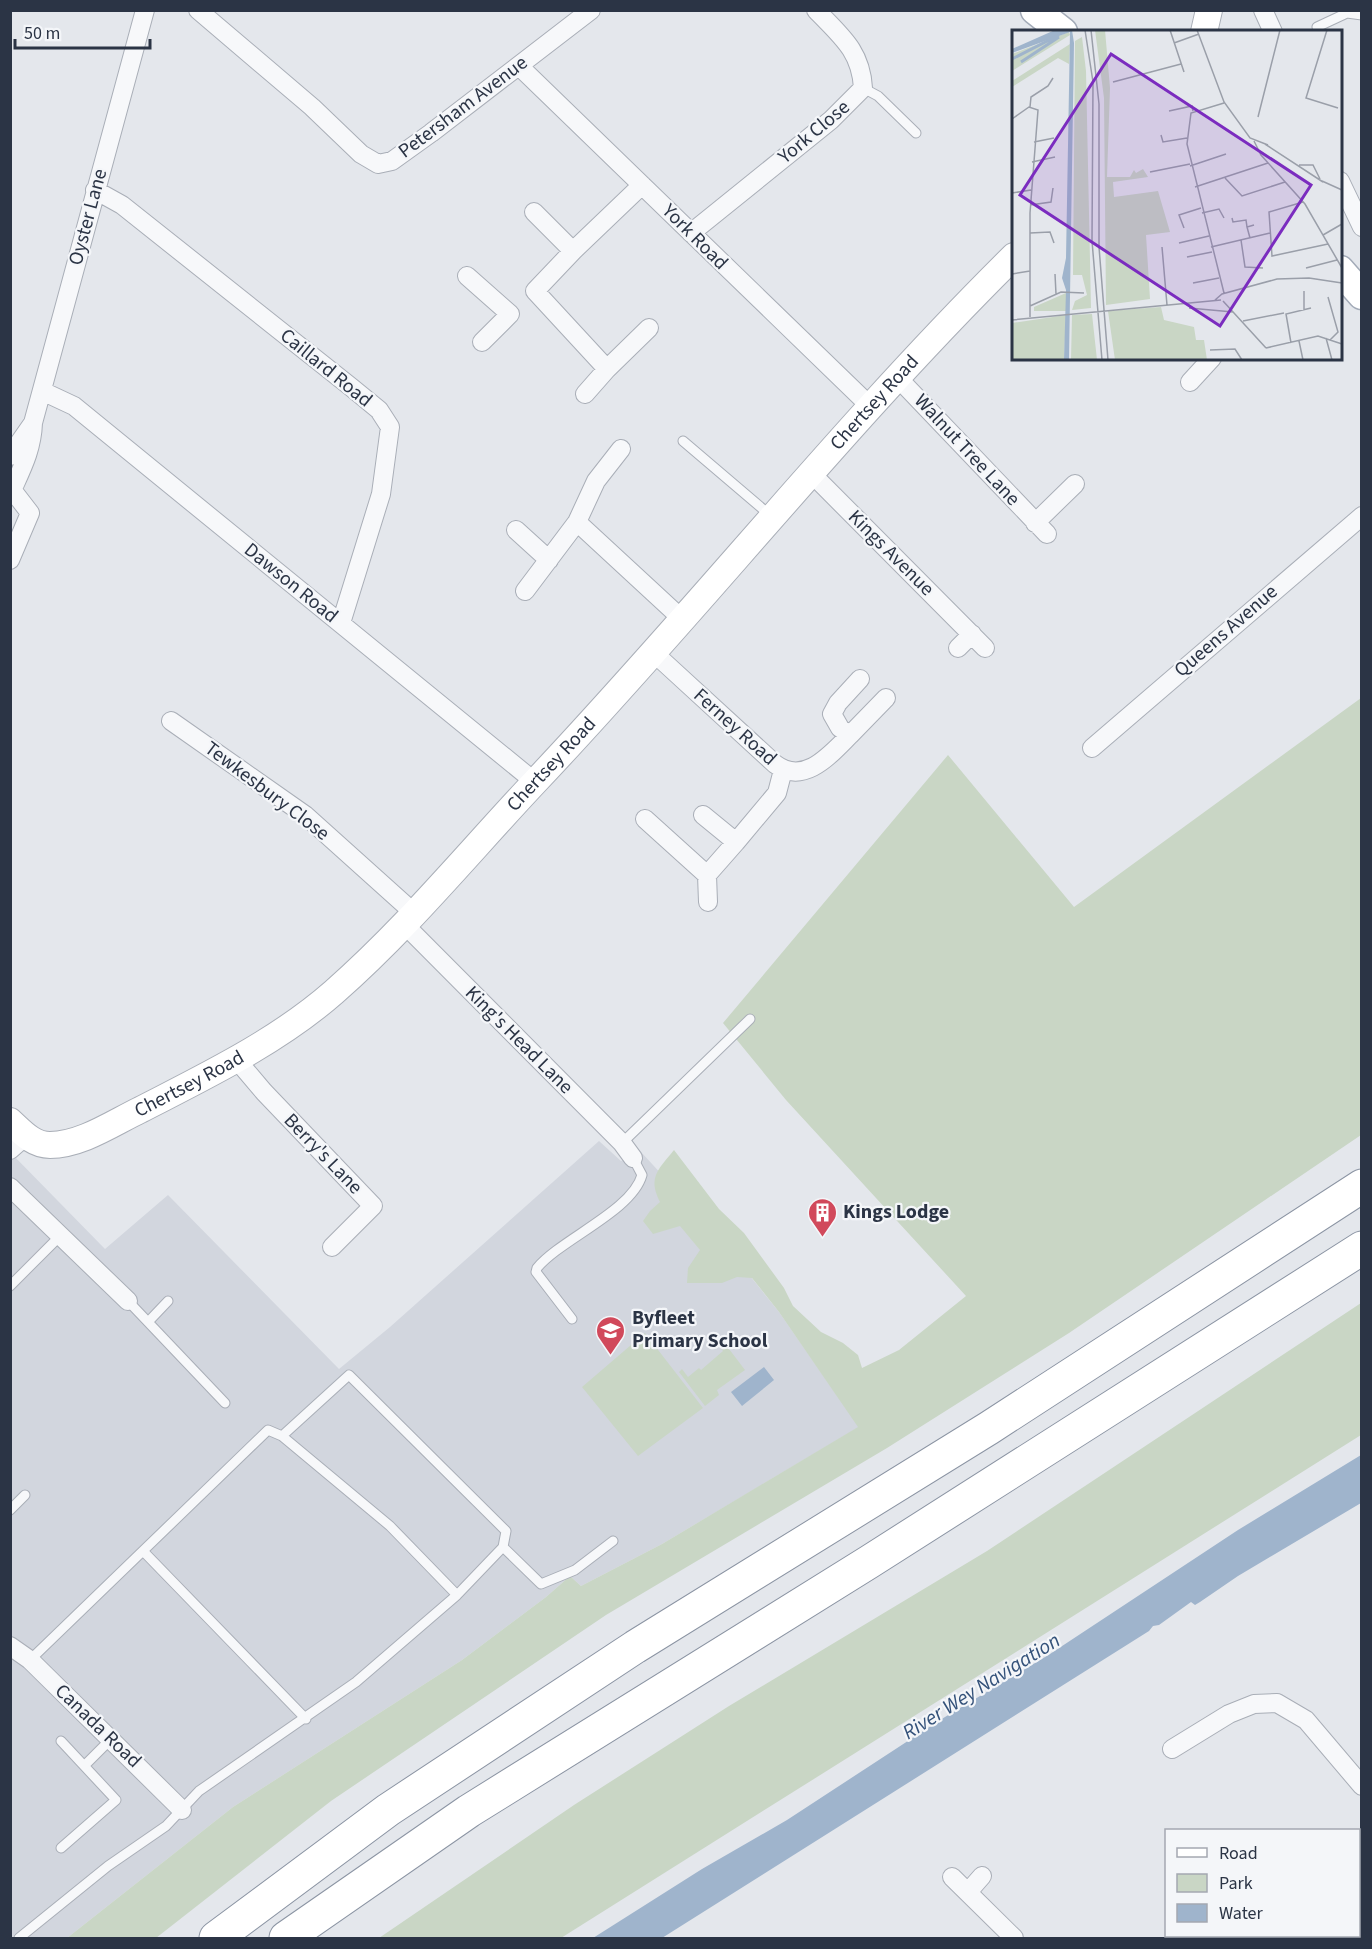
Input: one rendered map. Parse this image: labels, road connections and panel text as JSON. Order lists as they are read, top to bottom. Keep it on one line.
{"streets":{"street":["Petersham Avenue","York Close","Oyster Lane","York Road","Caillard Road","Chertsey Road","Walnut Tree Lane","Kings Avenue","Dawson Road","Queens Avenue","Ferney Road","Tewkesbury Close","King's Head Lane","Berry's Lane","Canada Road"]},"crossings":[["Petersham Avenue","York Road"],["York Close","York Road"],["Oyster Lane","Caillard Road"],["Oyster Lane","Dawson Road"],["York Road","Chertsey Road"],["Caillard Road","Dawson Road"],["Chertsey Road","Walnut Tree Lane"],["Chertsey Road","Kings Avenue"],["Chertsey Road","Dawson Road"],["Chertsey Road","Ferney Road"],["Chertsey Road","Tewkesbury Close"],["Chertsey Road","King's Head Lane"],["Chertsey Road","Berry's Lane"],["Tewkesbury Close","King's Head Lane"]],"water":["River Wey Navigation"],"places":{"building":["Kings Lodge"],"school or university":["Byfleet Primary School"]},"legend":["Road","Park","Water"],"scale_bar":"50 m"}
